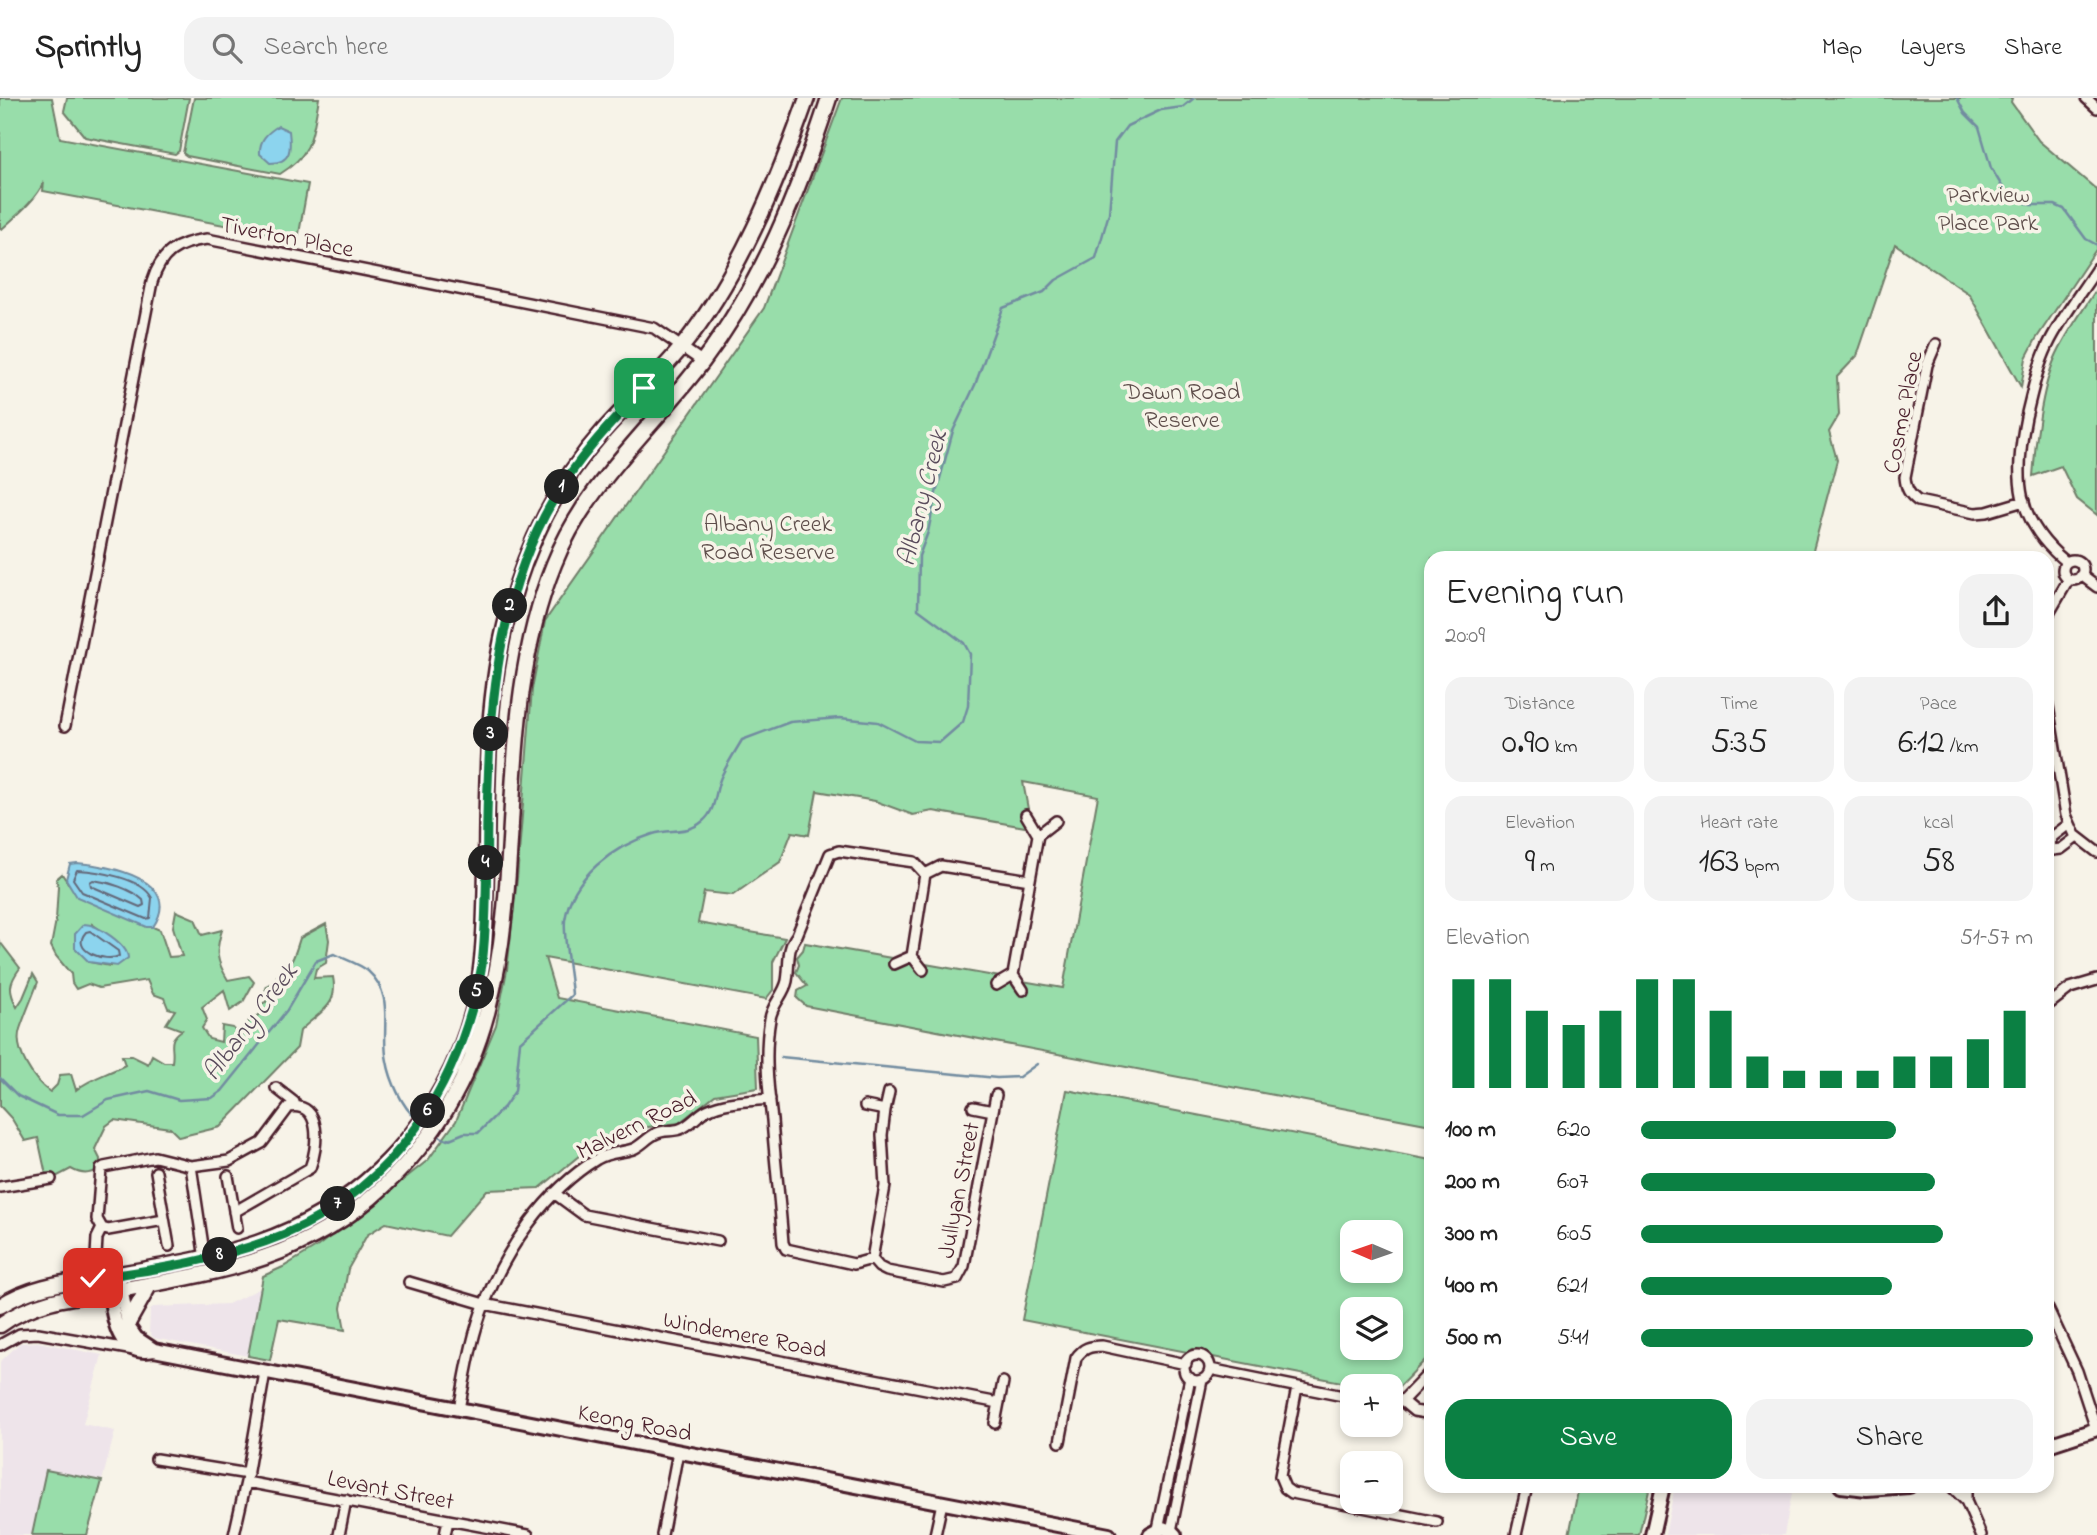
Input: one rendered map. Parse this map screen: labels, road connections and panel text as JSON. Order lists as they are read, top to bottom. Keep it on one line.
{"streets":{"street":["Tiverton Place","Cosme Place","Malvern Road","Jullyan Street","Windemere Road","Keong Road","Levant Street"]},"crossings":[["Malvern Road","Jullyan Street"],["Malvern Road","Windemere Road"],["Malvern Road","Keong Road"]],"water":["Albany Creek"],"parks":["Parkview Place Park","Dawn Road Reserve","Albany Creek Road Reserve"],"north":"left","page":{"header":"Sprintly","search":"Search here","nav":["Map","Layers","Share"],"pins":["1","2","3","4","5","6","7","8"],"heading":["Evening run","20:09"],"stats":[["Distance","0.90 km"],["Time","5:35"],["Pace","6:12 /km"],["Elevation","9 m"],["Heart rate","163 bpm"],["kcal","58"]],"chart":["Elevation","51–57 m"],"list":[{"name":"100 m","note":"6:20"},{"name":"200 m","note":"6:07"},{"name":"300 m","note":"6:05"},{"name":"400 m","note":"6:21"},{"name":"500 m","note":"5:41"}],"map_buttons":["+","−"],"buttons":["Save","Share"]}}
